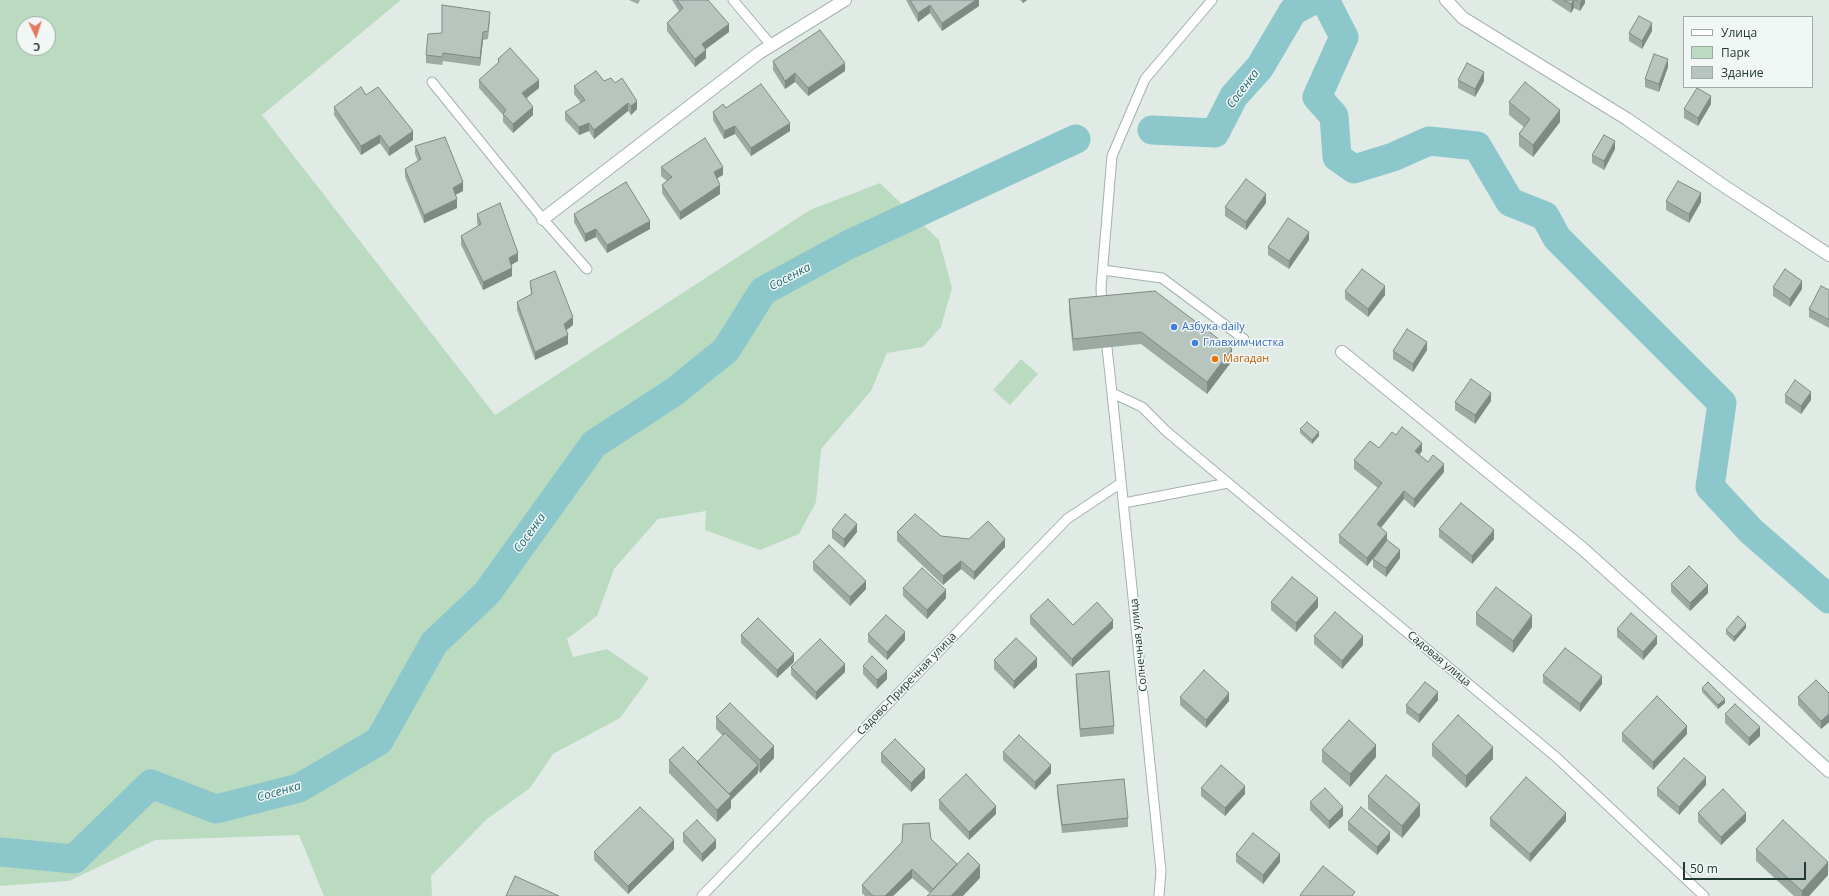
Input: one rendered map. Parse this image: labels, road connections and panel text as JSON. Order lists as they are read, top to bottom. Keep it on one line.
{"streets":{"lane":["Солнечная улица","Садовая улица","Садово-Приречная улица"]},"crossings":[["Солнечная улица","Садовая улица"],["Солнечная улица","Садово-Приречная улица"]],"water":["Сосенка"],"places":["Азбука daily","Главхимчистка","Магадан"],"legend":["Улица","Парк","Здание"],"scale_bar":"50 m","north":"bottom"}
